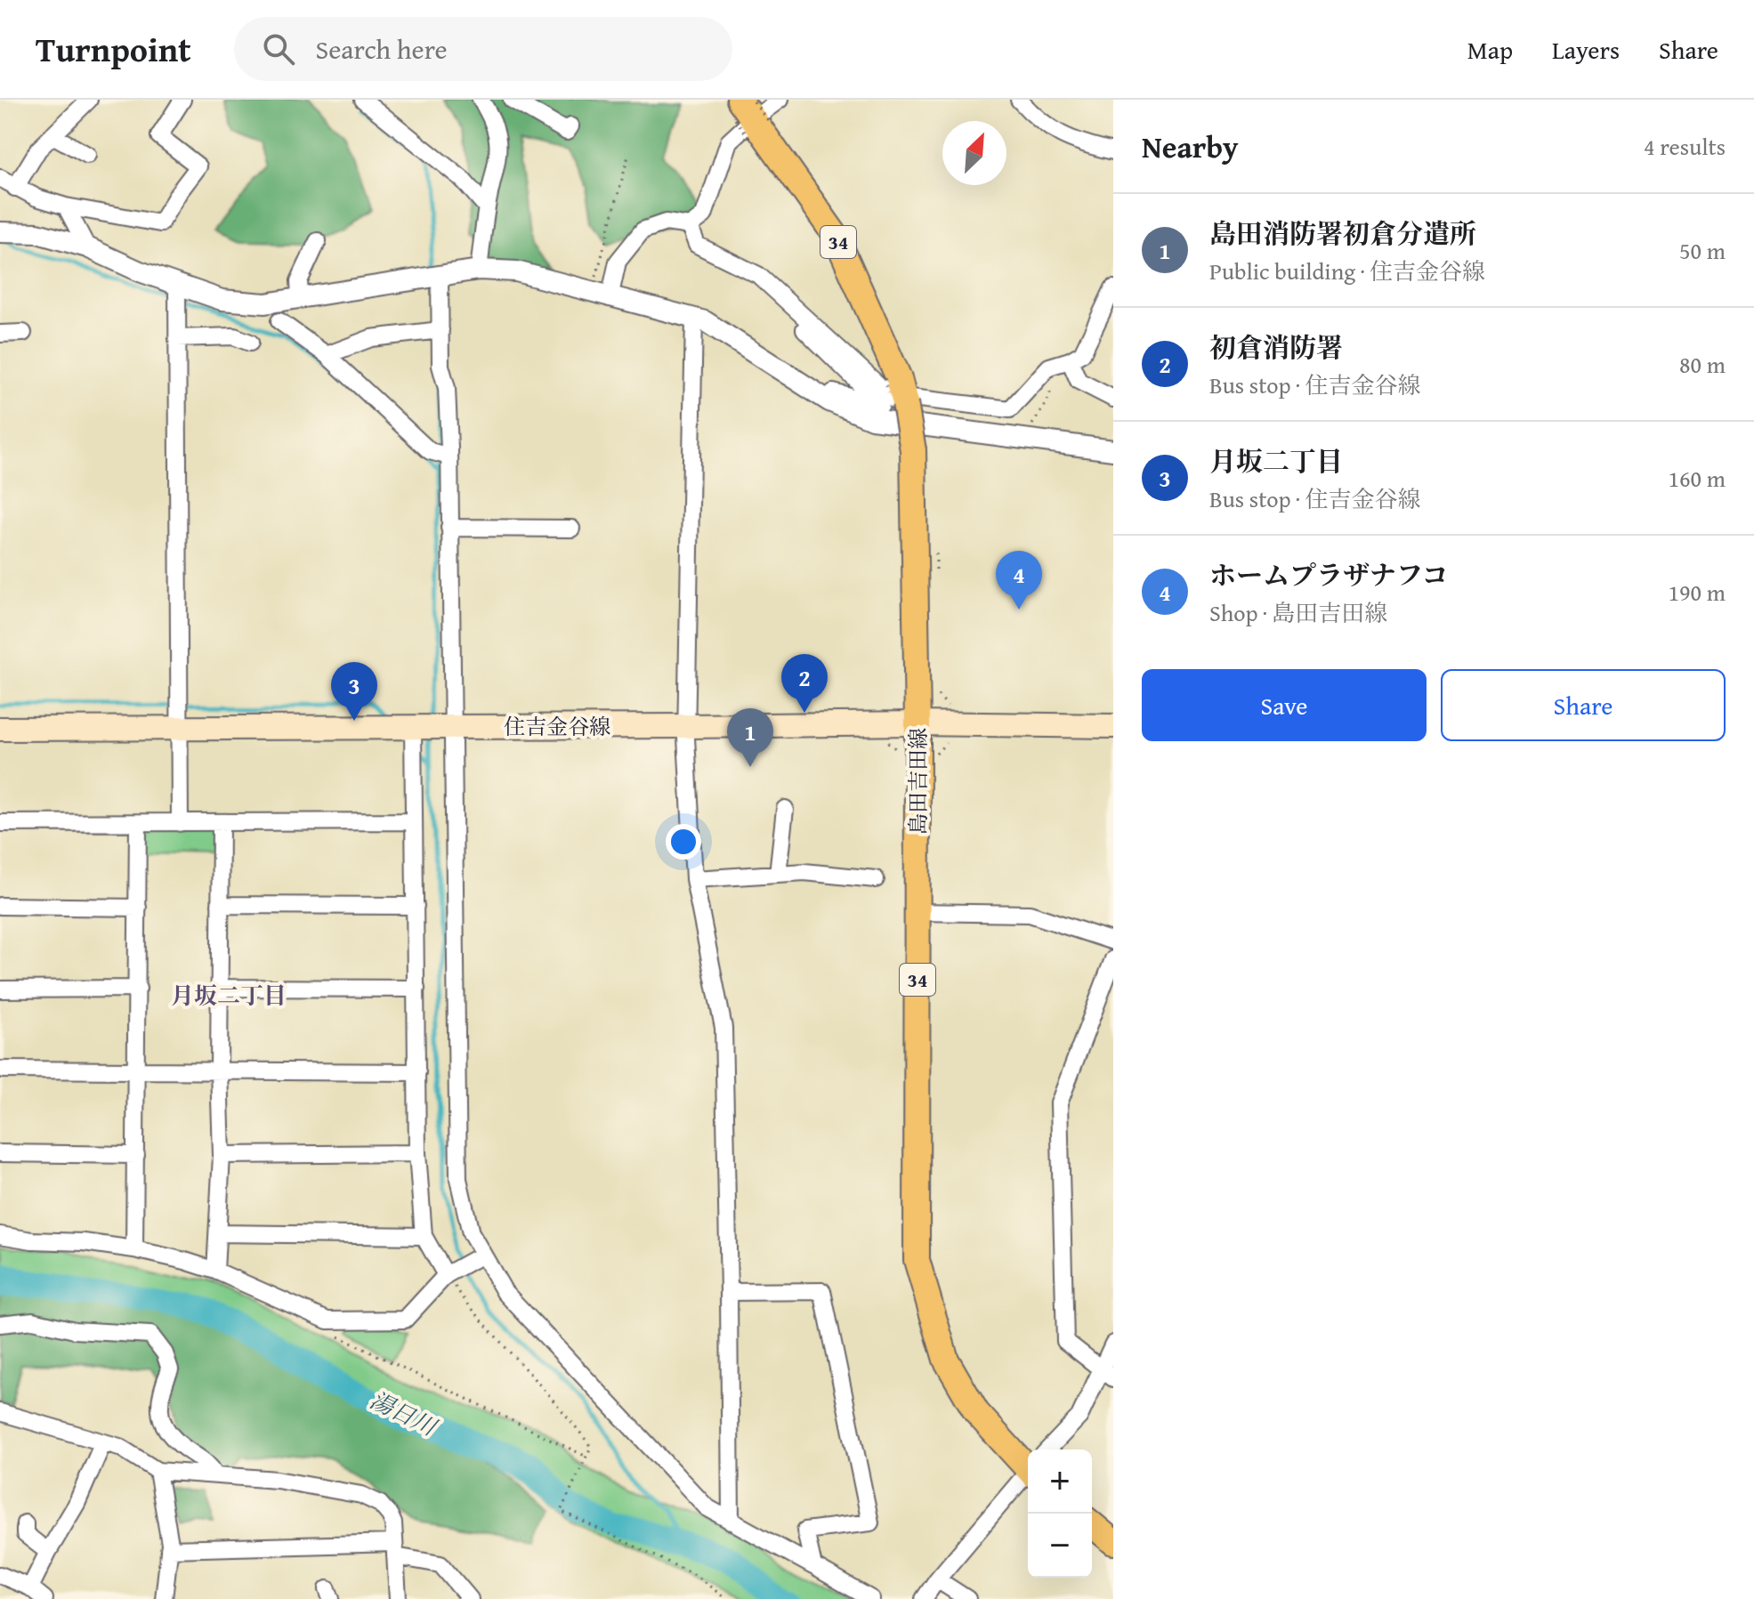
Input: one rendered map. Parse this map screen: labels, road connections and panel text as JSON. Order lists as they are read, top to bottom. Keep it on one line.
{"streets":{"main road":["34","住吉金谷線","島田吉田線"]},"crossings":[["住吉金谷線","島田吉田線"]],"districts":["月坂二丁目"],"water":["湯日川"],"north":"top right","page":{"header":"Turnpoint","search":"Search here","nav":["Map","Layers","Share"],"heading":["Nearby","4 results"],"list":[{"mark":"1","name":"島田消防署初倉分遣所","note":"Public building · 住吉金谷線","value":"50 m"},{"mark":"2","name":"初倉消防署","note":"Bus stop · 住吉金谷線","value":"80 m"},{"mark":"3","name":"月坂二丁目","note":"Bus stop · 住吉金谷線","value":"160 m"},{"mark":"4","name":"ホームプラザナフコ","note":"Shop · 島田吉田線","value":"190 m"}],"pins":["4","2","3","1"],"buttons":["Save","Share"],"map_buttons":["+","−"]}}
